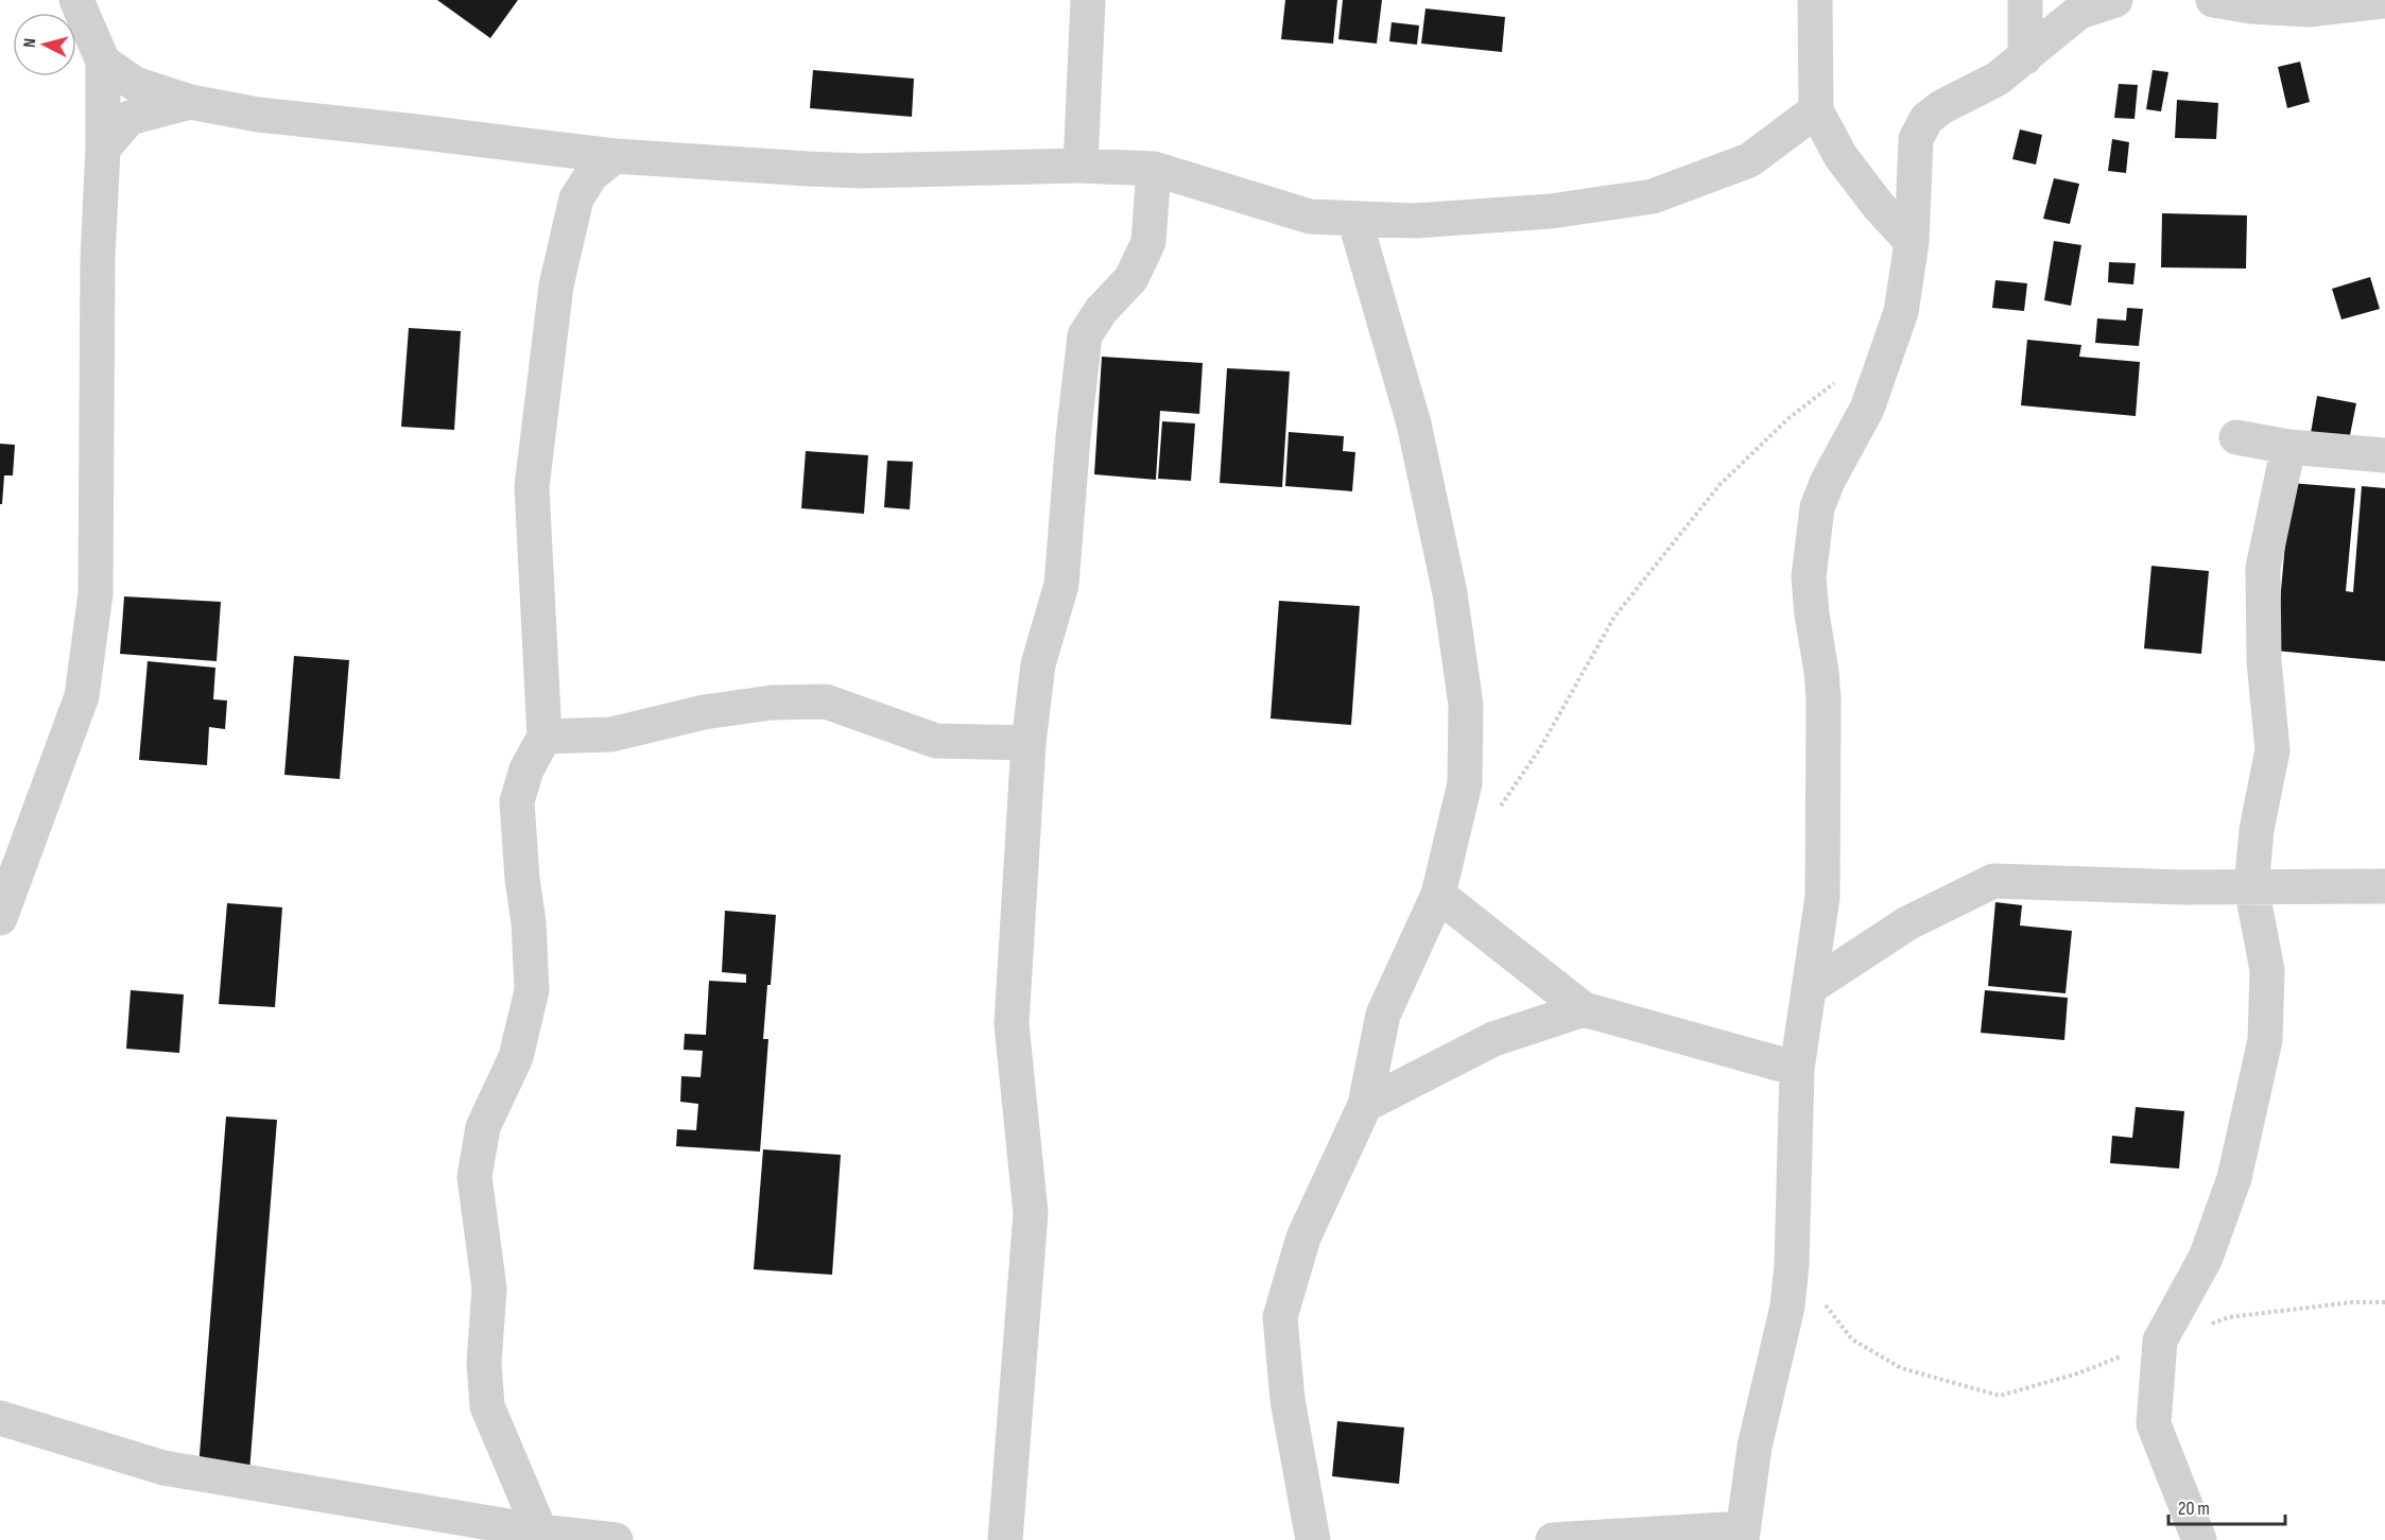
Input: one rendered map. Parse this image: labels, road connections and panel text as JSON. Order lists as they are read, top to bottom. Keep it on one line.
{"scale_bar":"20 m","north":"left"}
